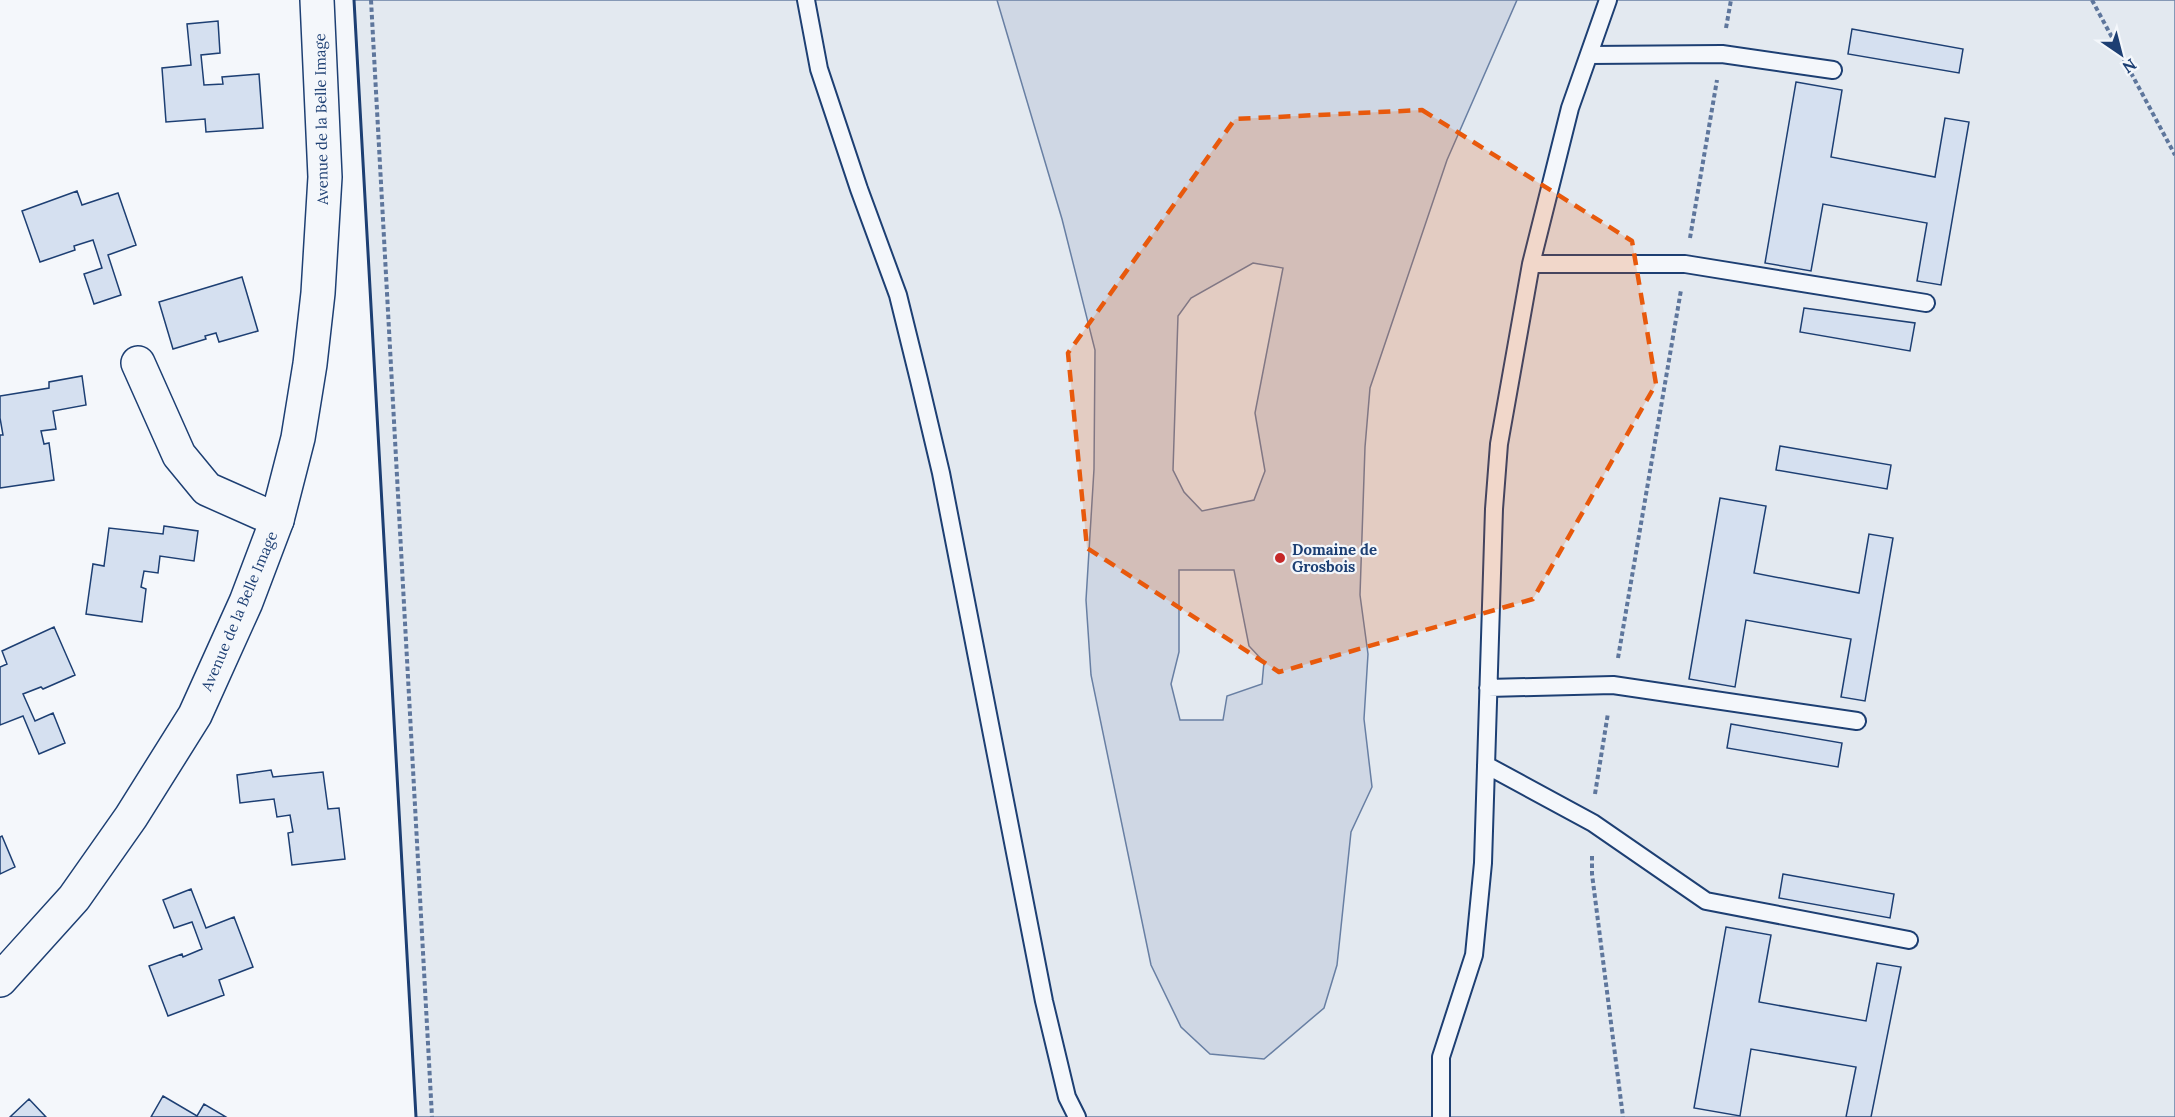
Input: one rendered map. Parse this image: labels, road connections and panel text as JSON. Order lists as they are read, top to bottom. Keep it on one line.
{"streets":{"street":["Avenue de la Belle Image"]},"places":["Domaine de Grosbois"],"north":"bottom right"}
